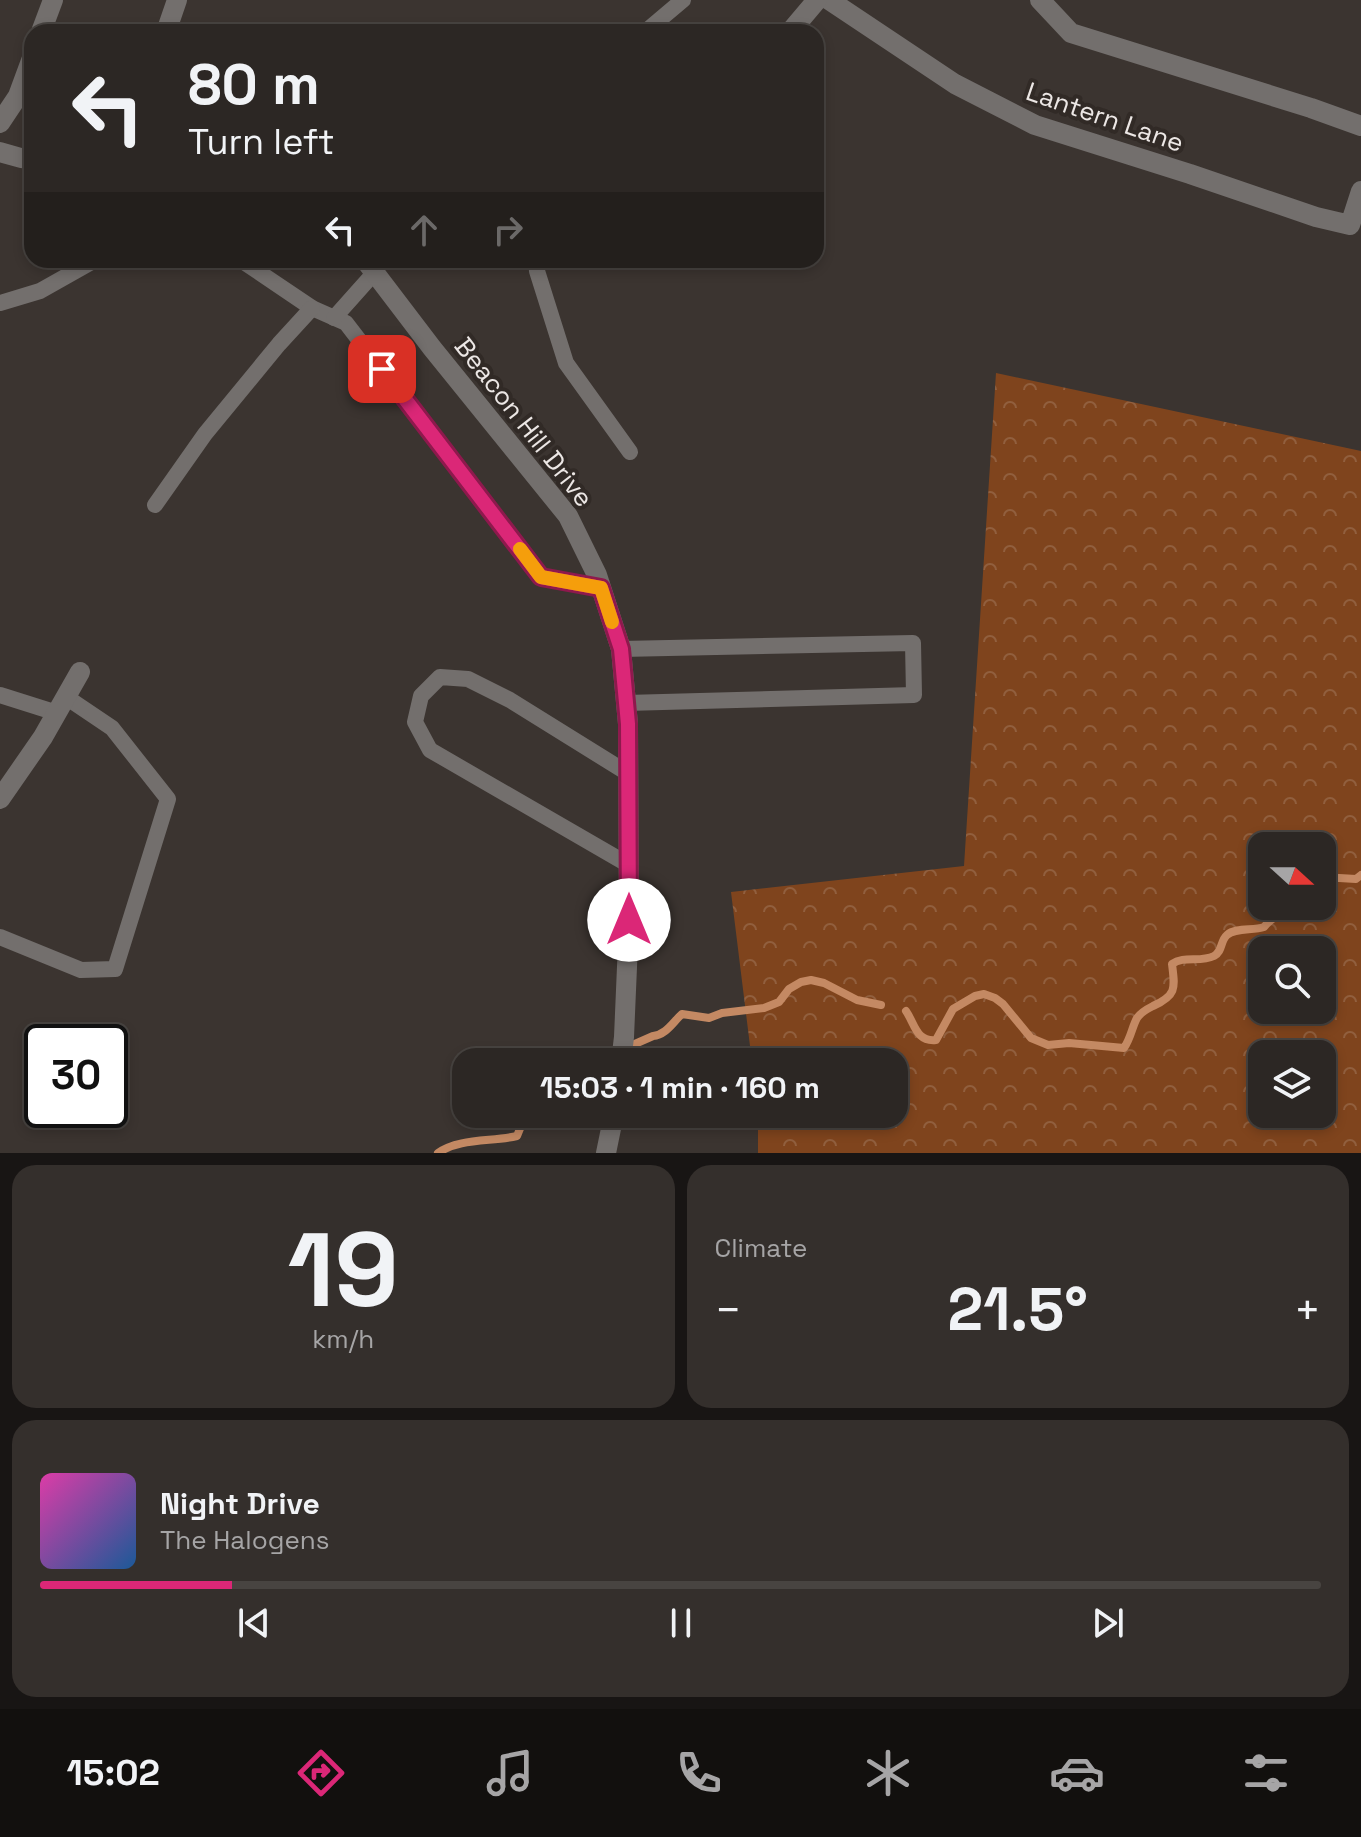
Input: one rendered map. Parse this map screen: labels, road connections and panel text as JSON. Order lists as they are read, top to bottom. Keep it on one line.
{"streets":{"street":["Lantern Lane","Beacon Hill Drive"]},"north":"right","page":{"turn":["80 m","Turn left"],"limit":"30","trip":"15:03 · 1 min · 160 m","tile":[["19","km/h"],"Climate"],"heat":["−","21.5°","+"],"song":["Night Drive","The Halogens"],"tabs":"15:02"}}
